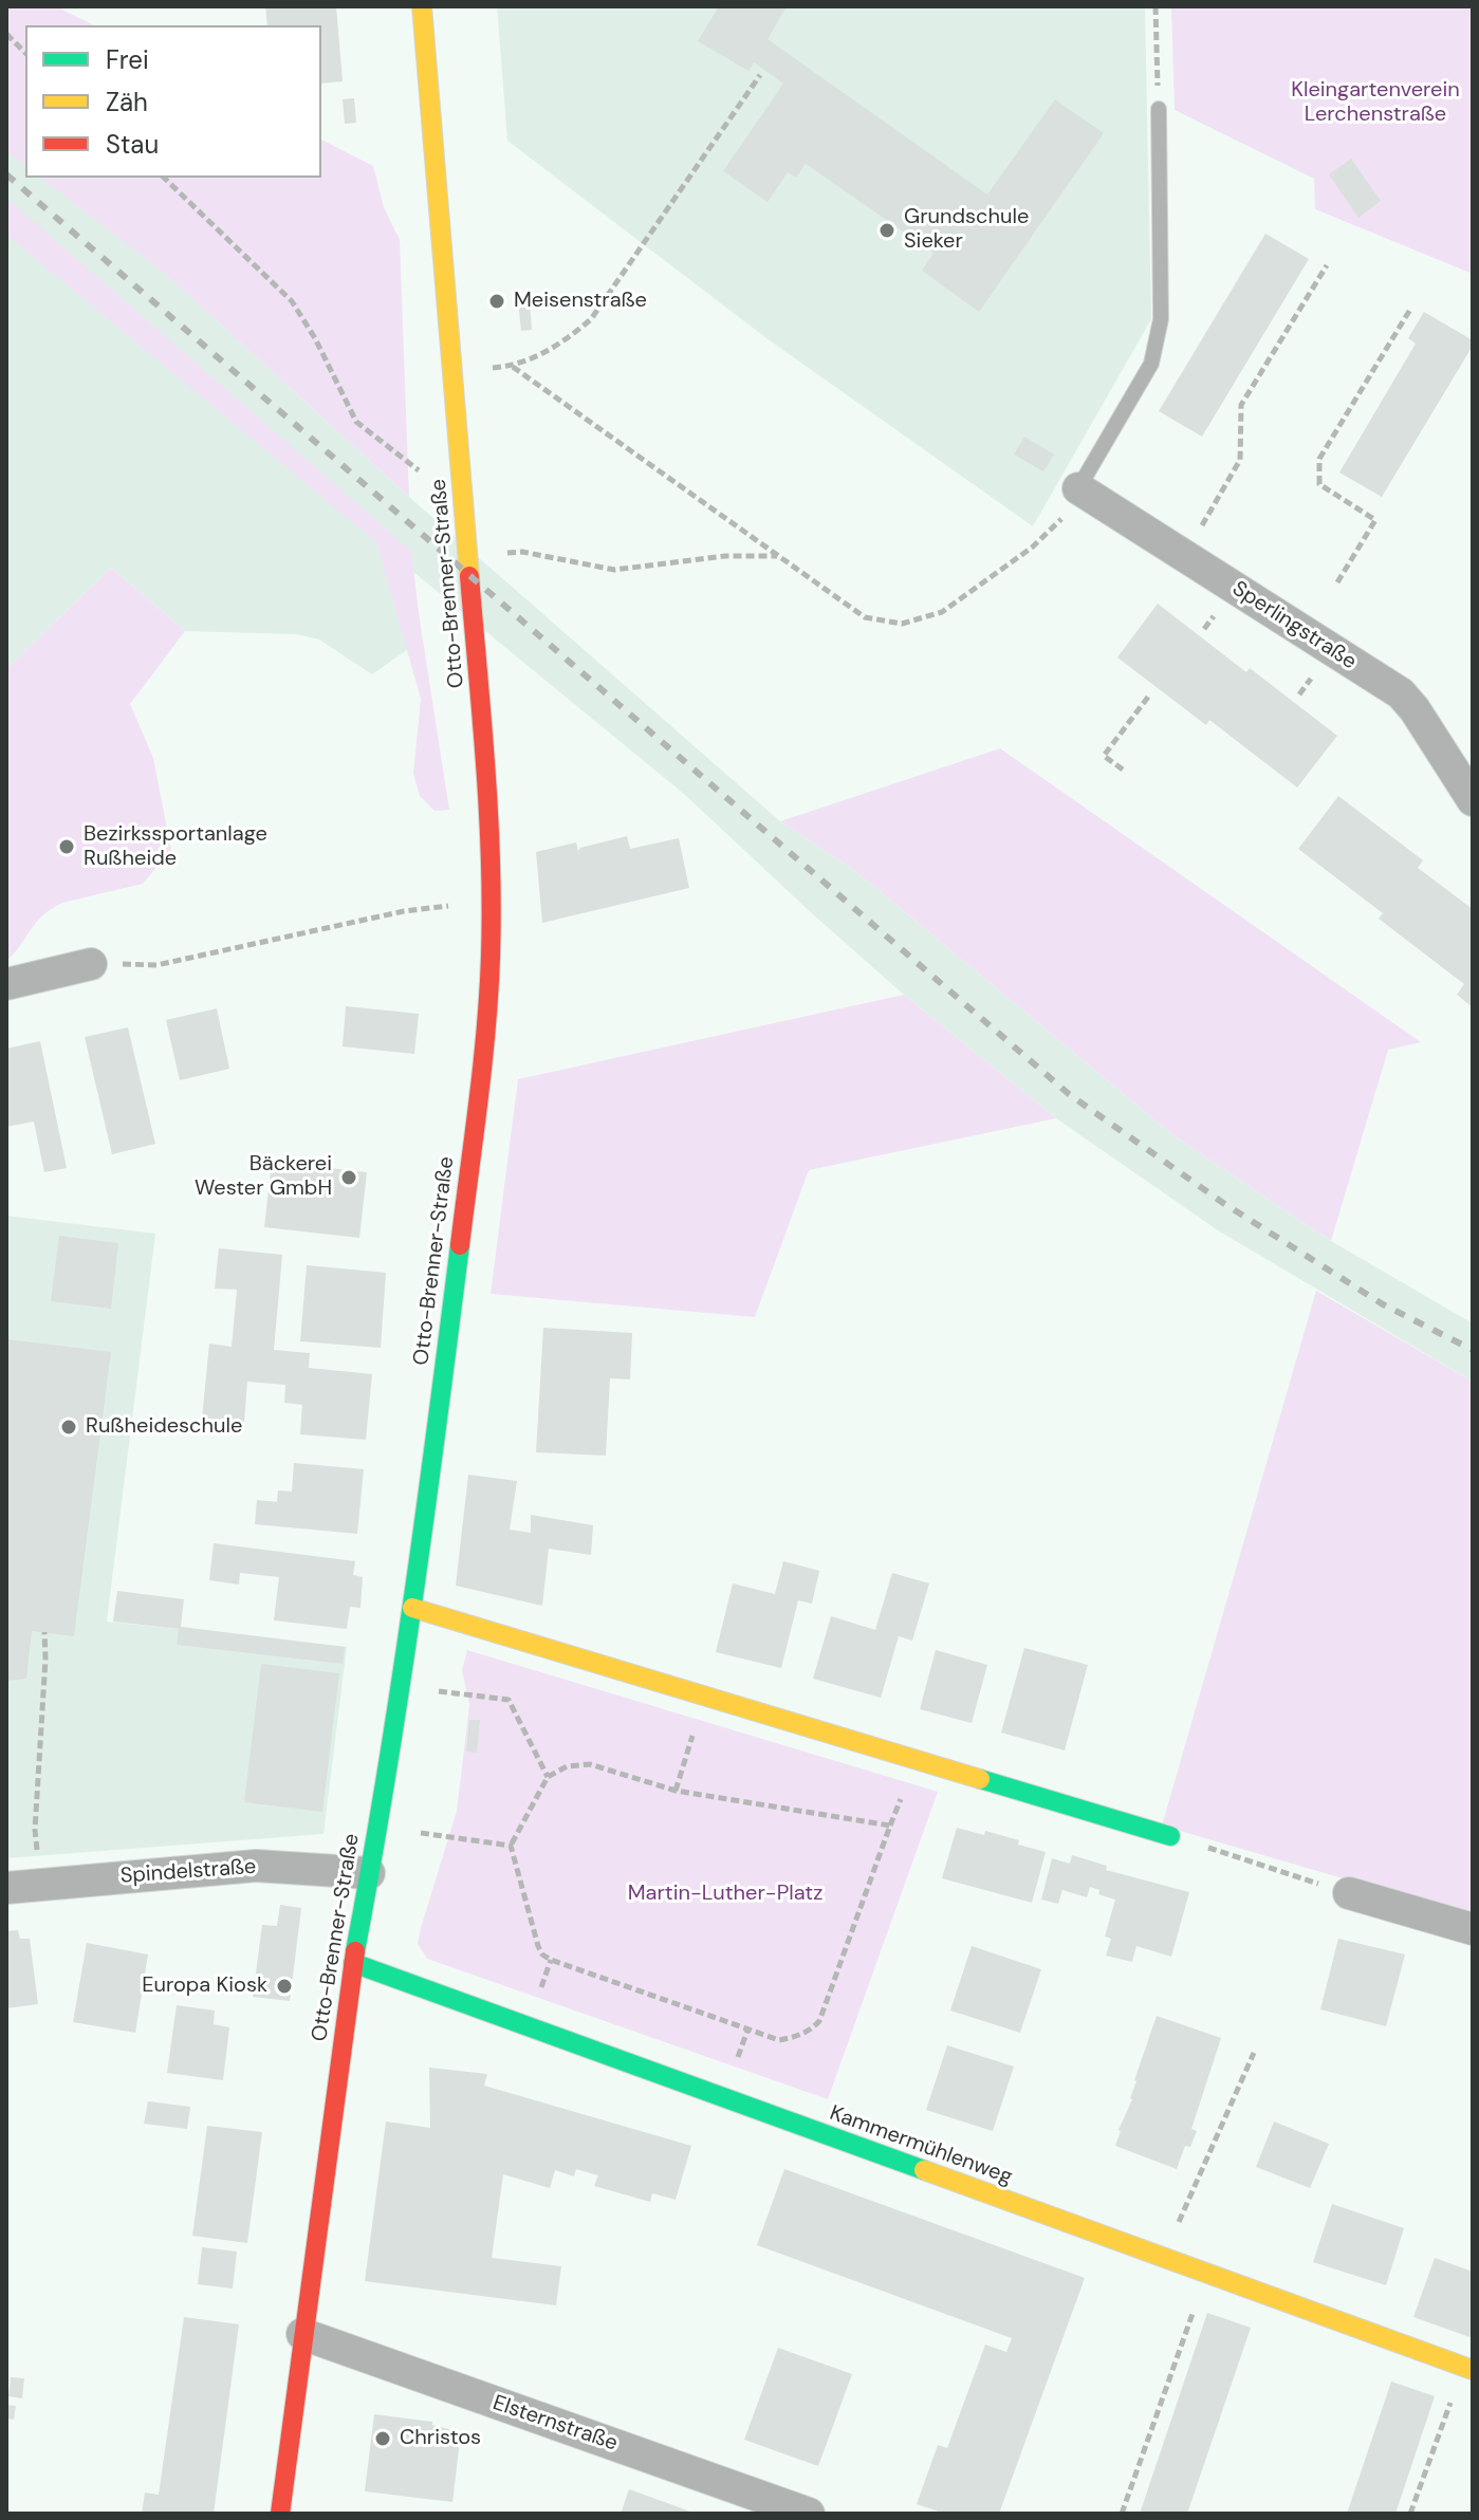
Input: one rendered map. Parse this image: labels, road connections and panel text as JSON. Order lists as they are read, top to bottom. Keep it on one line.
{"streets":{"street":["Otto-Brenner-Straße","Sperlingstraße","Spindelstraße","Kammermühlenweg","Elsternstraße"]},"crossings":[["Otto-Brenner-Straße","Spindelstraße"],["Otto-Brenner-Straße","Kammermühlenweg"],["Otto-Brenner-Straße","Elsternstraße"]],"parks":["Kleingartenverein Lerchenstraße","Martin-Luther-Platz"],"places":["Grundschule Sieker","Meisenstraße","Bezirkssportanlage Rußheide","Bäckerei Wester GmbH","Rußheideschule","Europa Kiosk","Christos"],"legend":["Frei","Zäh","Stau"]}
